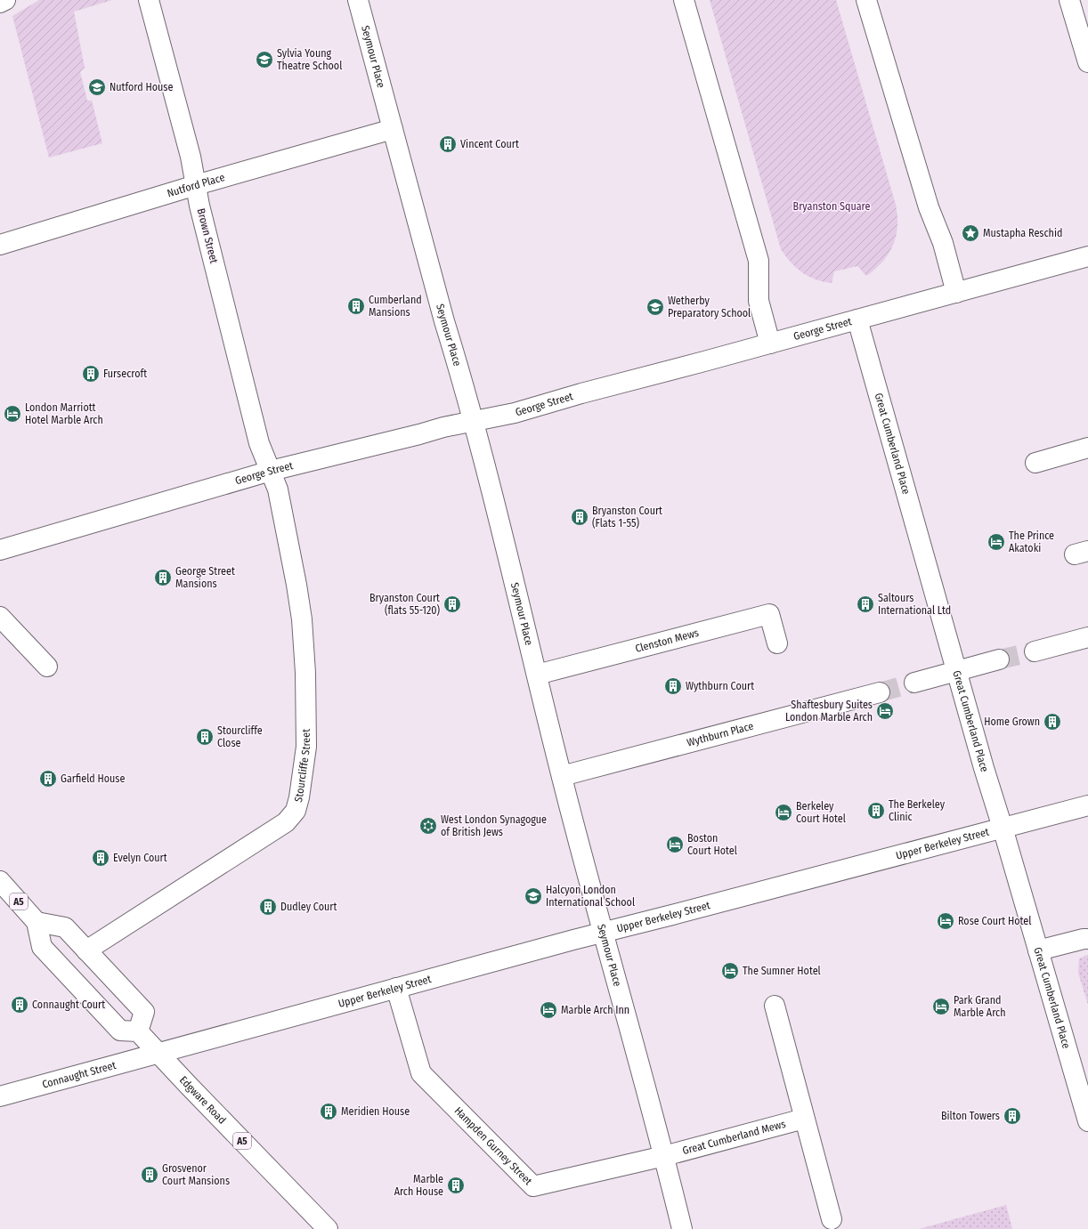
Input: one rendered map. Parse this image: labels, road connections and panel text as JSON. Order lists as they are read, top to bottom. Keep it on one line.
{"streets":{"main road":["Seymour Place","Nutford Place","Brown Street","George Street","Great Cumberland Place","Clenston Mews","Wythburn Place","Stourcliffe Street","Upper Berkeley Street","A5","Connaught Street","Edgware Road","Great Cumberland Mews","Hampden Gurney Street"]},"crossings":[["Seymour Place","Nutford Place"],["Seymour Place","George Street"],["Seymour Place","Clenston Mews"],["Seymour Place","Wythburn Place"],["Seymour Place","Upper Berkeley Street"],["Seymour Place","Great Cumberland Mews"],["Seymour Place","Hampden Gurney Street"],["Nutford Place","Brown Street"],["Brown Street","George Street"],["Brown Street","Stourcliffe Street"],["George Street","Great Cumberland Place"],["George Street","Stourcliffe Street"],["Great Cumberland Place","Upper Berkeley Street"],["Stourcliffe Street","A5"],["Upper Berkeley Street","Connaught Street"],["Upper Berkeley Street","Edgware Road"],["Upper Berkeley Street","Hampden Gurney Street"],["A5","Edgware Road"],["Connaught Street","Edgware Road"],["Great Cumberland Mews","Hampden Gurney Street"]],"parks":["Bryanston Square"],"places":{"school or university":["Sylvia Young Theatre School","Nutford House","Wetherby Preparatory School","Halcyon London International School"],"building":["Vincent Court","Cumberland Mansions","Fursecroft","Bryanston Court (Flats 1-55)","George Street Mansions","Bryanston Court (flats 55-120)","Saltours International Ltd","Wythburn Court","Home Grown","Stourcliffe Close","Garfield House","The Berkeley Clinic","Evelyn Court","Dudley Court","Connaught Court","Meridien House","Bilton Towers","Grosvenor Court Mansions","Marble Arch House"],"place":["Mustapha Reschid"],"hotel":["London Marriott Hotel Marble Arch","The Prince Akatoki","Shaftesbury Suites London Marble Arch","Berkeley Court Hotel","Boston Court Hotel","Rose Court Hotel","The Sumner Hotel","Park Grand Marble Arch","Marble Arch Inn"],"synagogue":["West London Synagogue of British Jews"]}}
